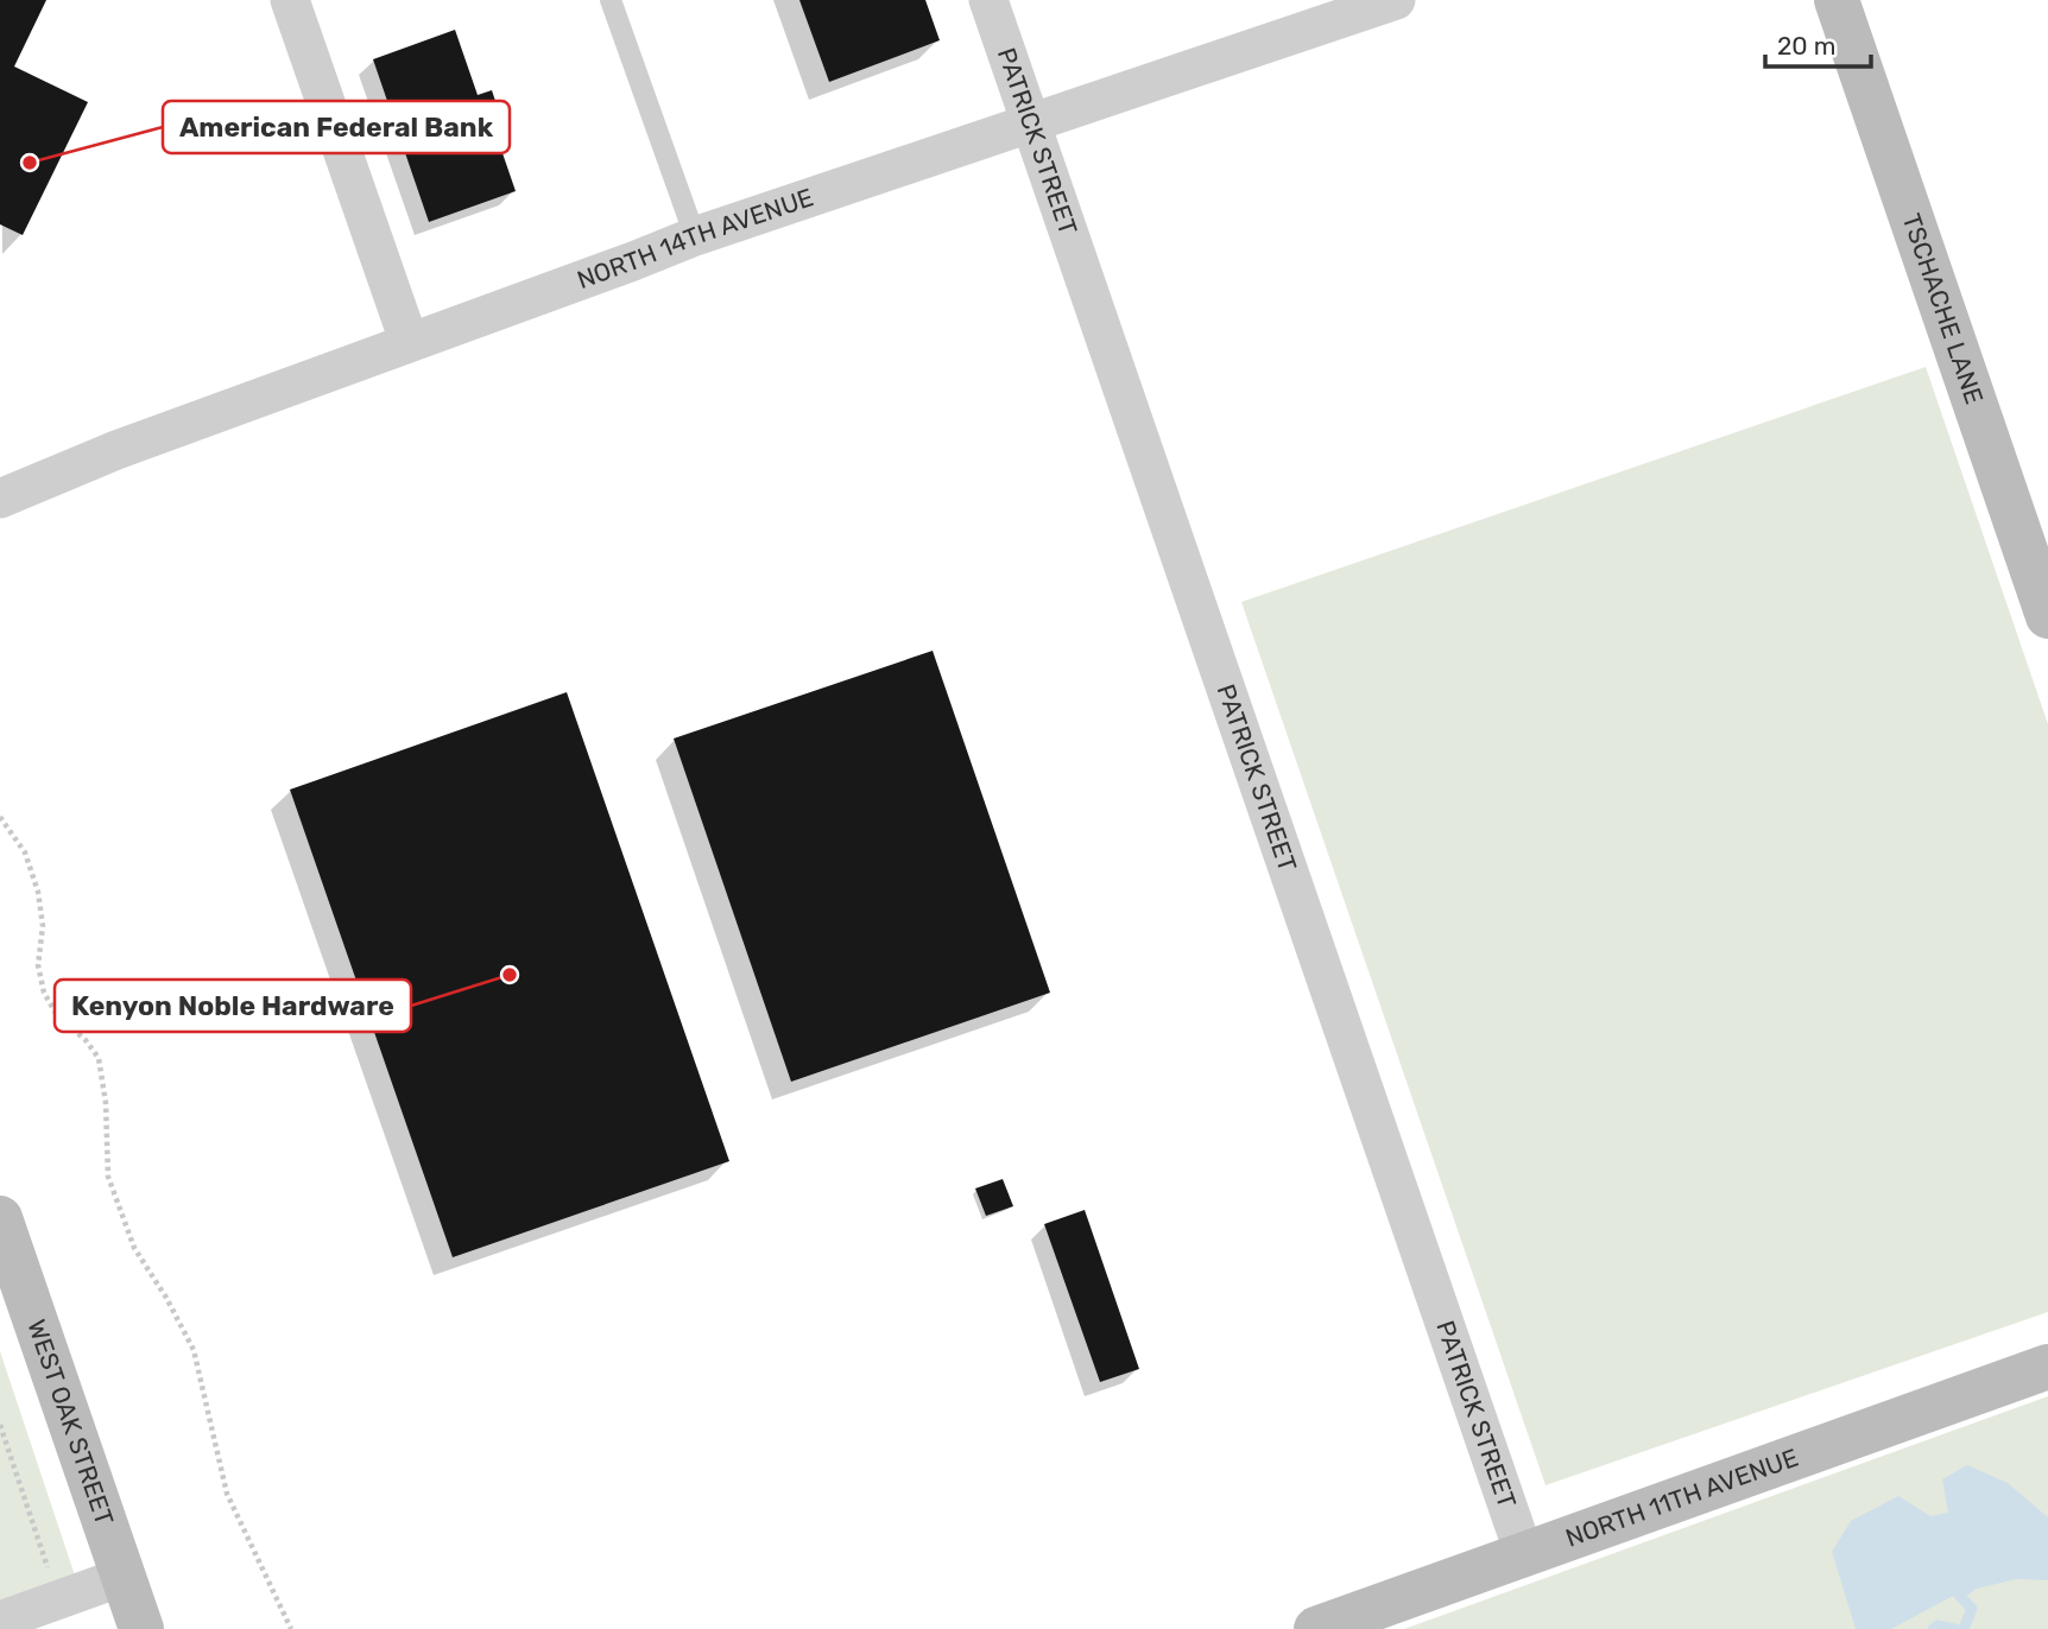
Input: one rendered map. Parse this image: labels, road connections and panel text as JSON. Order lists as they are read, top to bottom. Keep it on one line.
{"streets":{"street":["PATRICK STREET","NORTH 14TH AVENUE","TSCHACHE LANE","WEST OAK STREET","NORTH 11TH AVENUE"]},"crossings":[["PATRICK STREET","NORTH 14TH AVENUE"],["PATRICK STREET","NORTH 11TH AVENUE"]],"places":["American Federal Bank","Kenyon Noble Hardware"],"scale_bar":"20 m"}
